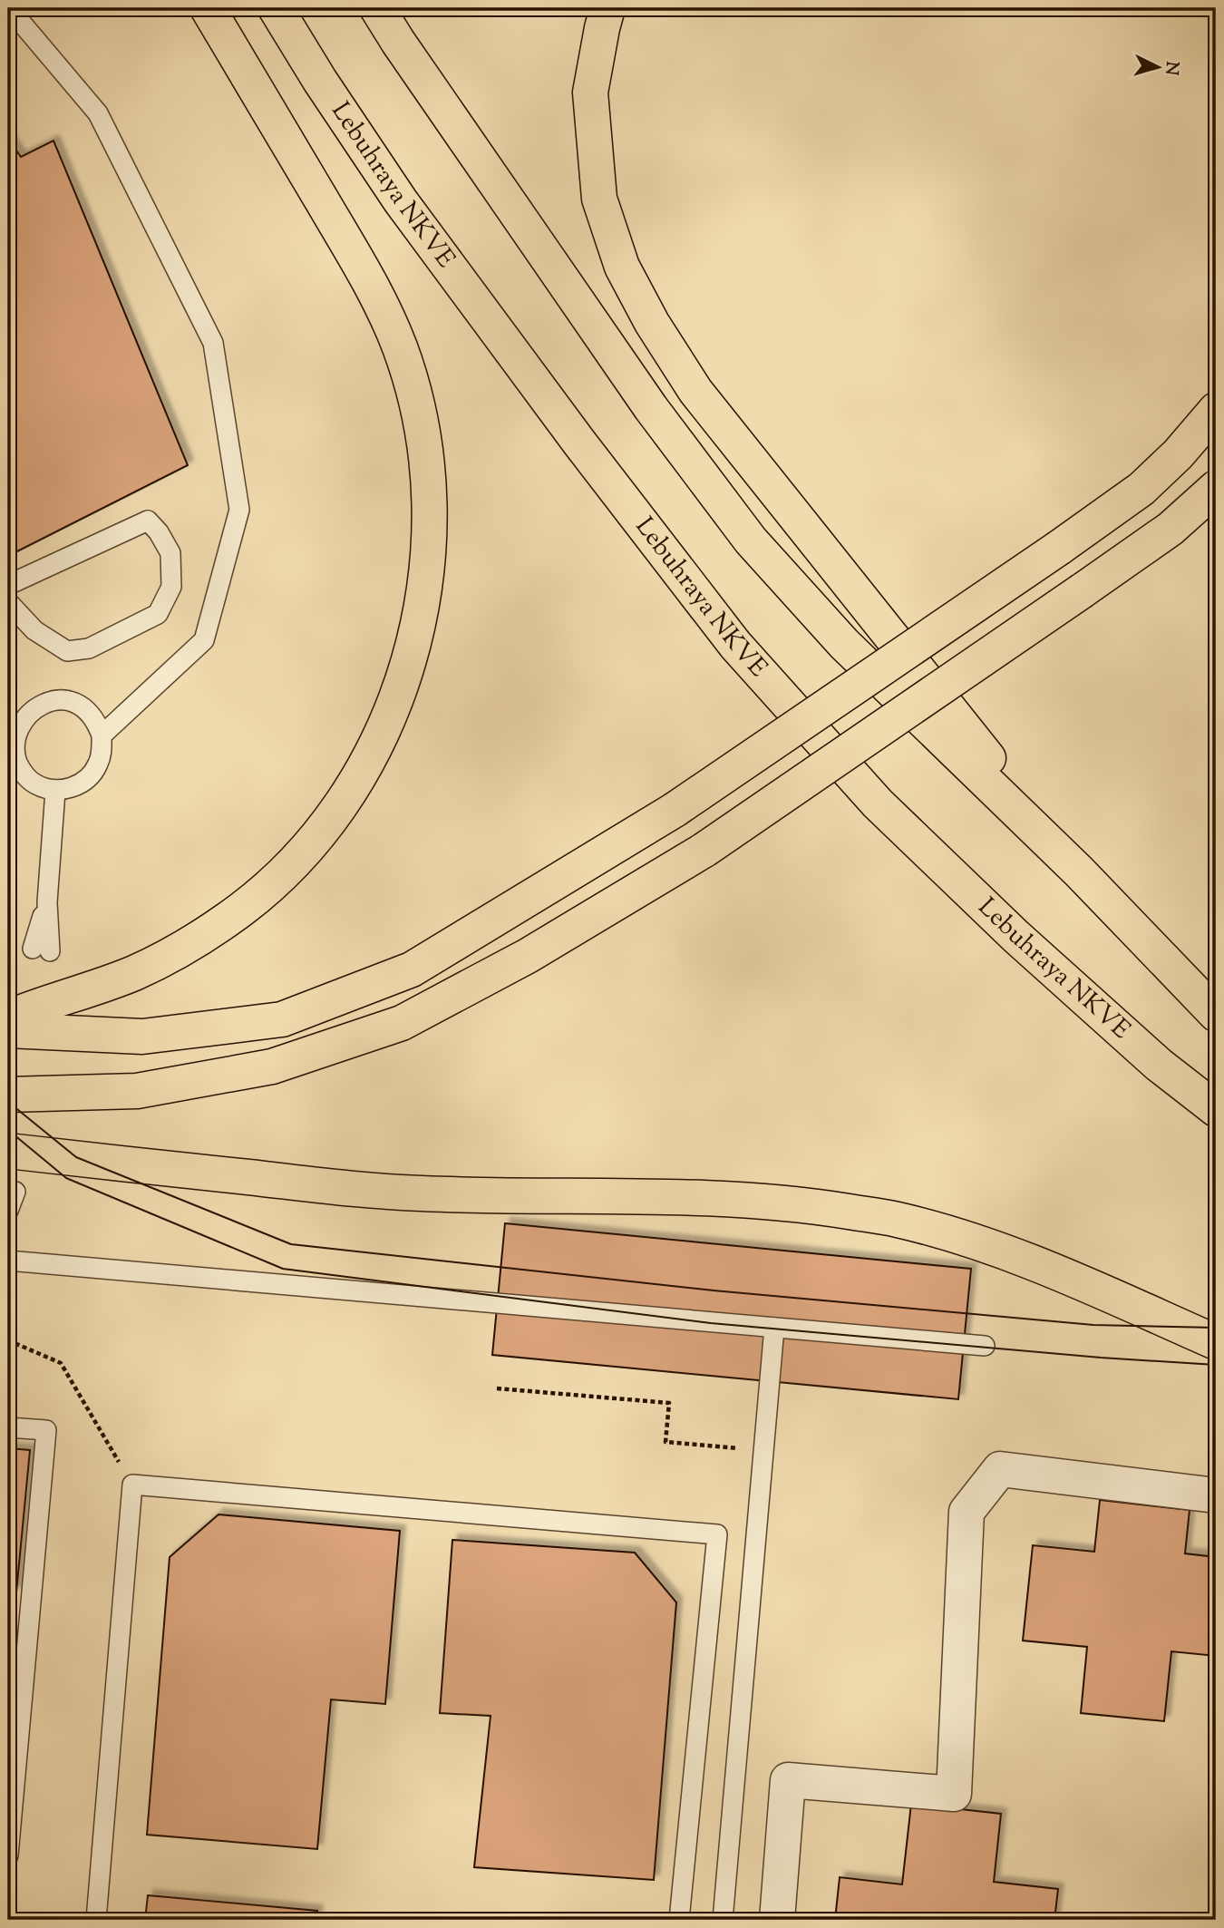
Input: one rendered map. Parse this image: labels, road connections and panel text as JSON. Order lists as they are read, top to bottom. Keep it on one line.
{"streets":{"highway":["Lebuhraya NKVE"]},"north":"right"}
